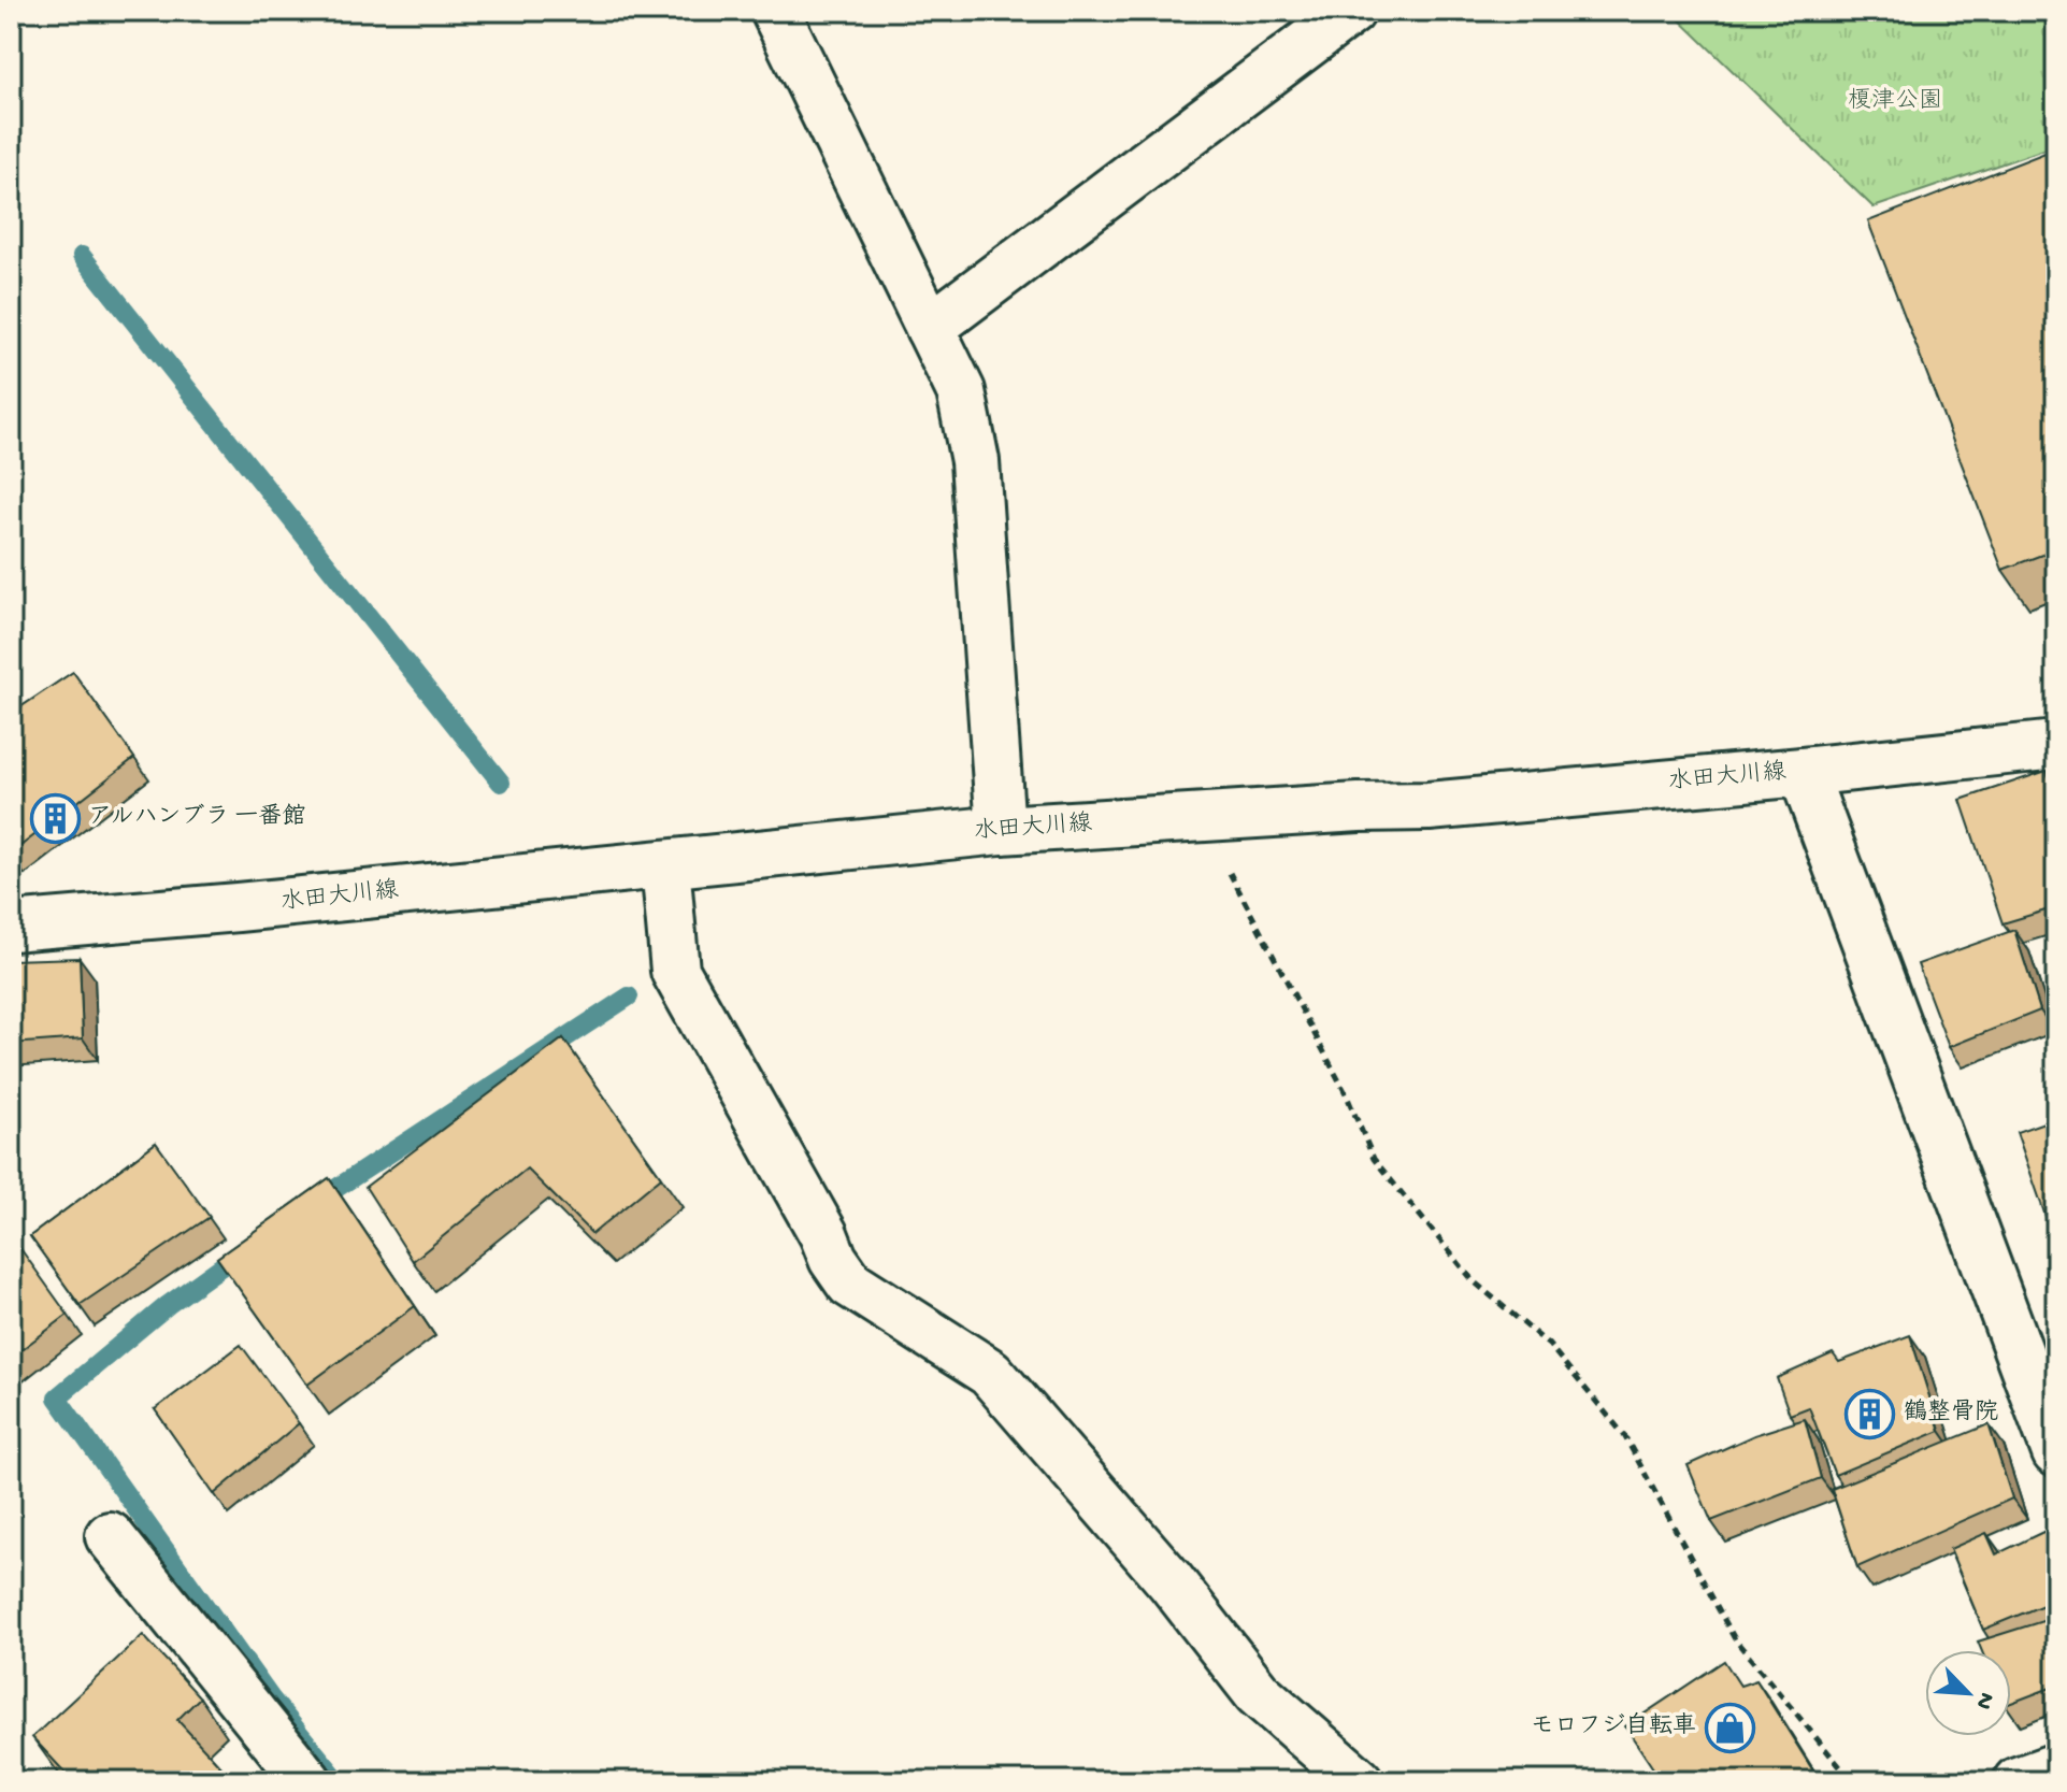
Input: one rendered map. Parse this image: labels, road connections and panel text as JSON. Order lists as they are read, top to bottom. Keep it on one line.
{"streets":{"street":["水田大川線"]},"parks":["榎津公園"],"places":{"building":["アルハンブラ 一番館","鶴整骨院"],"shop":["モロフジ自転車"]},"north":"bottom right"}
